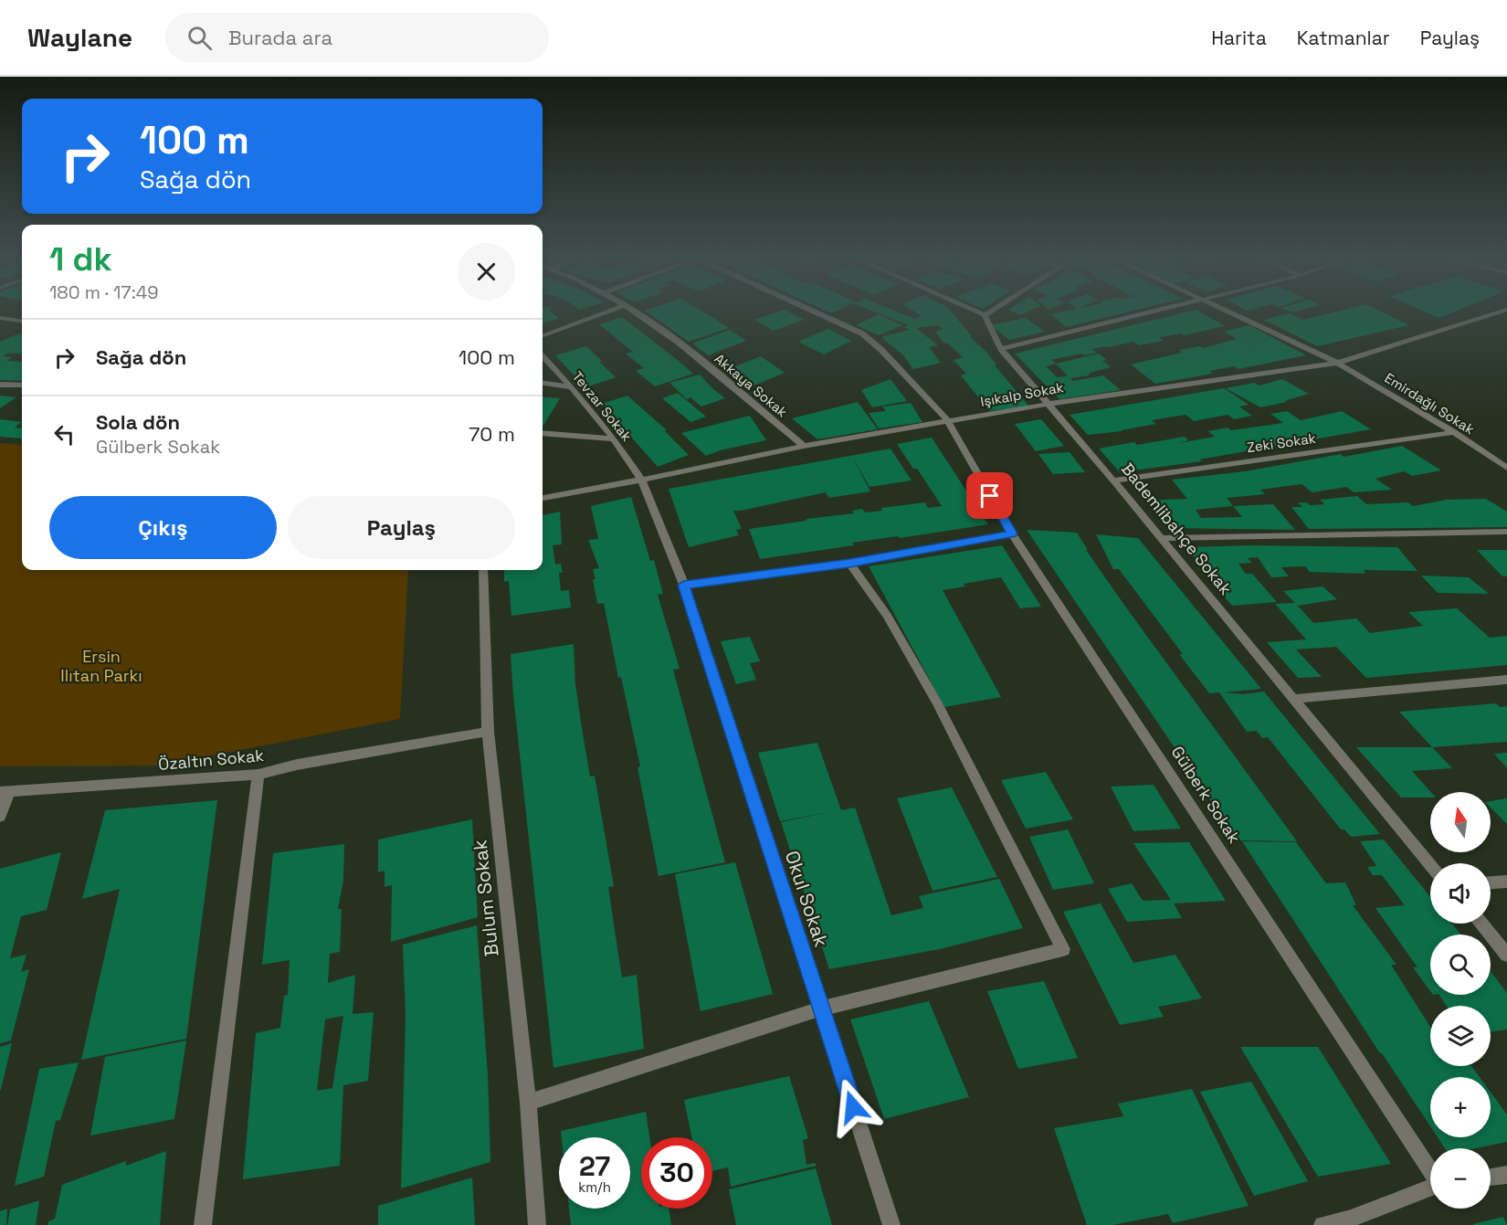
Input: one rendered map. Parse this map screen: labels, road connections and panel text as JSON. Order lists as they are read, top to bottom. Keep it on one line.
{"streets":{"street":["Akkaya Sokak","Işıkalp Sokak","Emirdağlı Sokak","Tevzar Sokak","Zeki Sokak","Bademlibahçe Sokak","Özaltın Sokak","Gülberk Sokak","Bulum Sokak","Okul Sokak"]},"crossings":[["Akkaya Sokak","Işıkalp Sokak"],["Işıkalp Sokak","Emirdağlı Sokak"],["Işıkalp Sokak","Tevzar Sokak"],["Işıkalp Sokak","Bademlibahçe Sokak"],["Işıkalp Sokak","Gülberk Sokak"],["Emirdağlı Sokak","Zeki Sokak"],["Tevzar Sokak","Okul Sokak"],["Zeki Sokak","Bademlibahçe Sokak"],["Özaltın Sokak","Bulum Sokak"]],"parks":["Ersin Ilıtan Parkı"],"north":"top","page":{"header":"Waylane","search":"Burada ara","nav":["Harita","Katmanlar","Paylaş"],"turn":["100 m","Sağa dön"],"heading":["1 dk","180 m · 17:49"],"list":[{"name":"Sağa dön","value":"100 m"},{"name":"Sola dön","note":"Gülberk Sokak","value":"70 m"}],"buttons":["Çıkış","Paylaş"],"map_buttons":["+","−"],"speed":"27 km/h","limit":"30"}}
